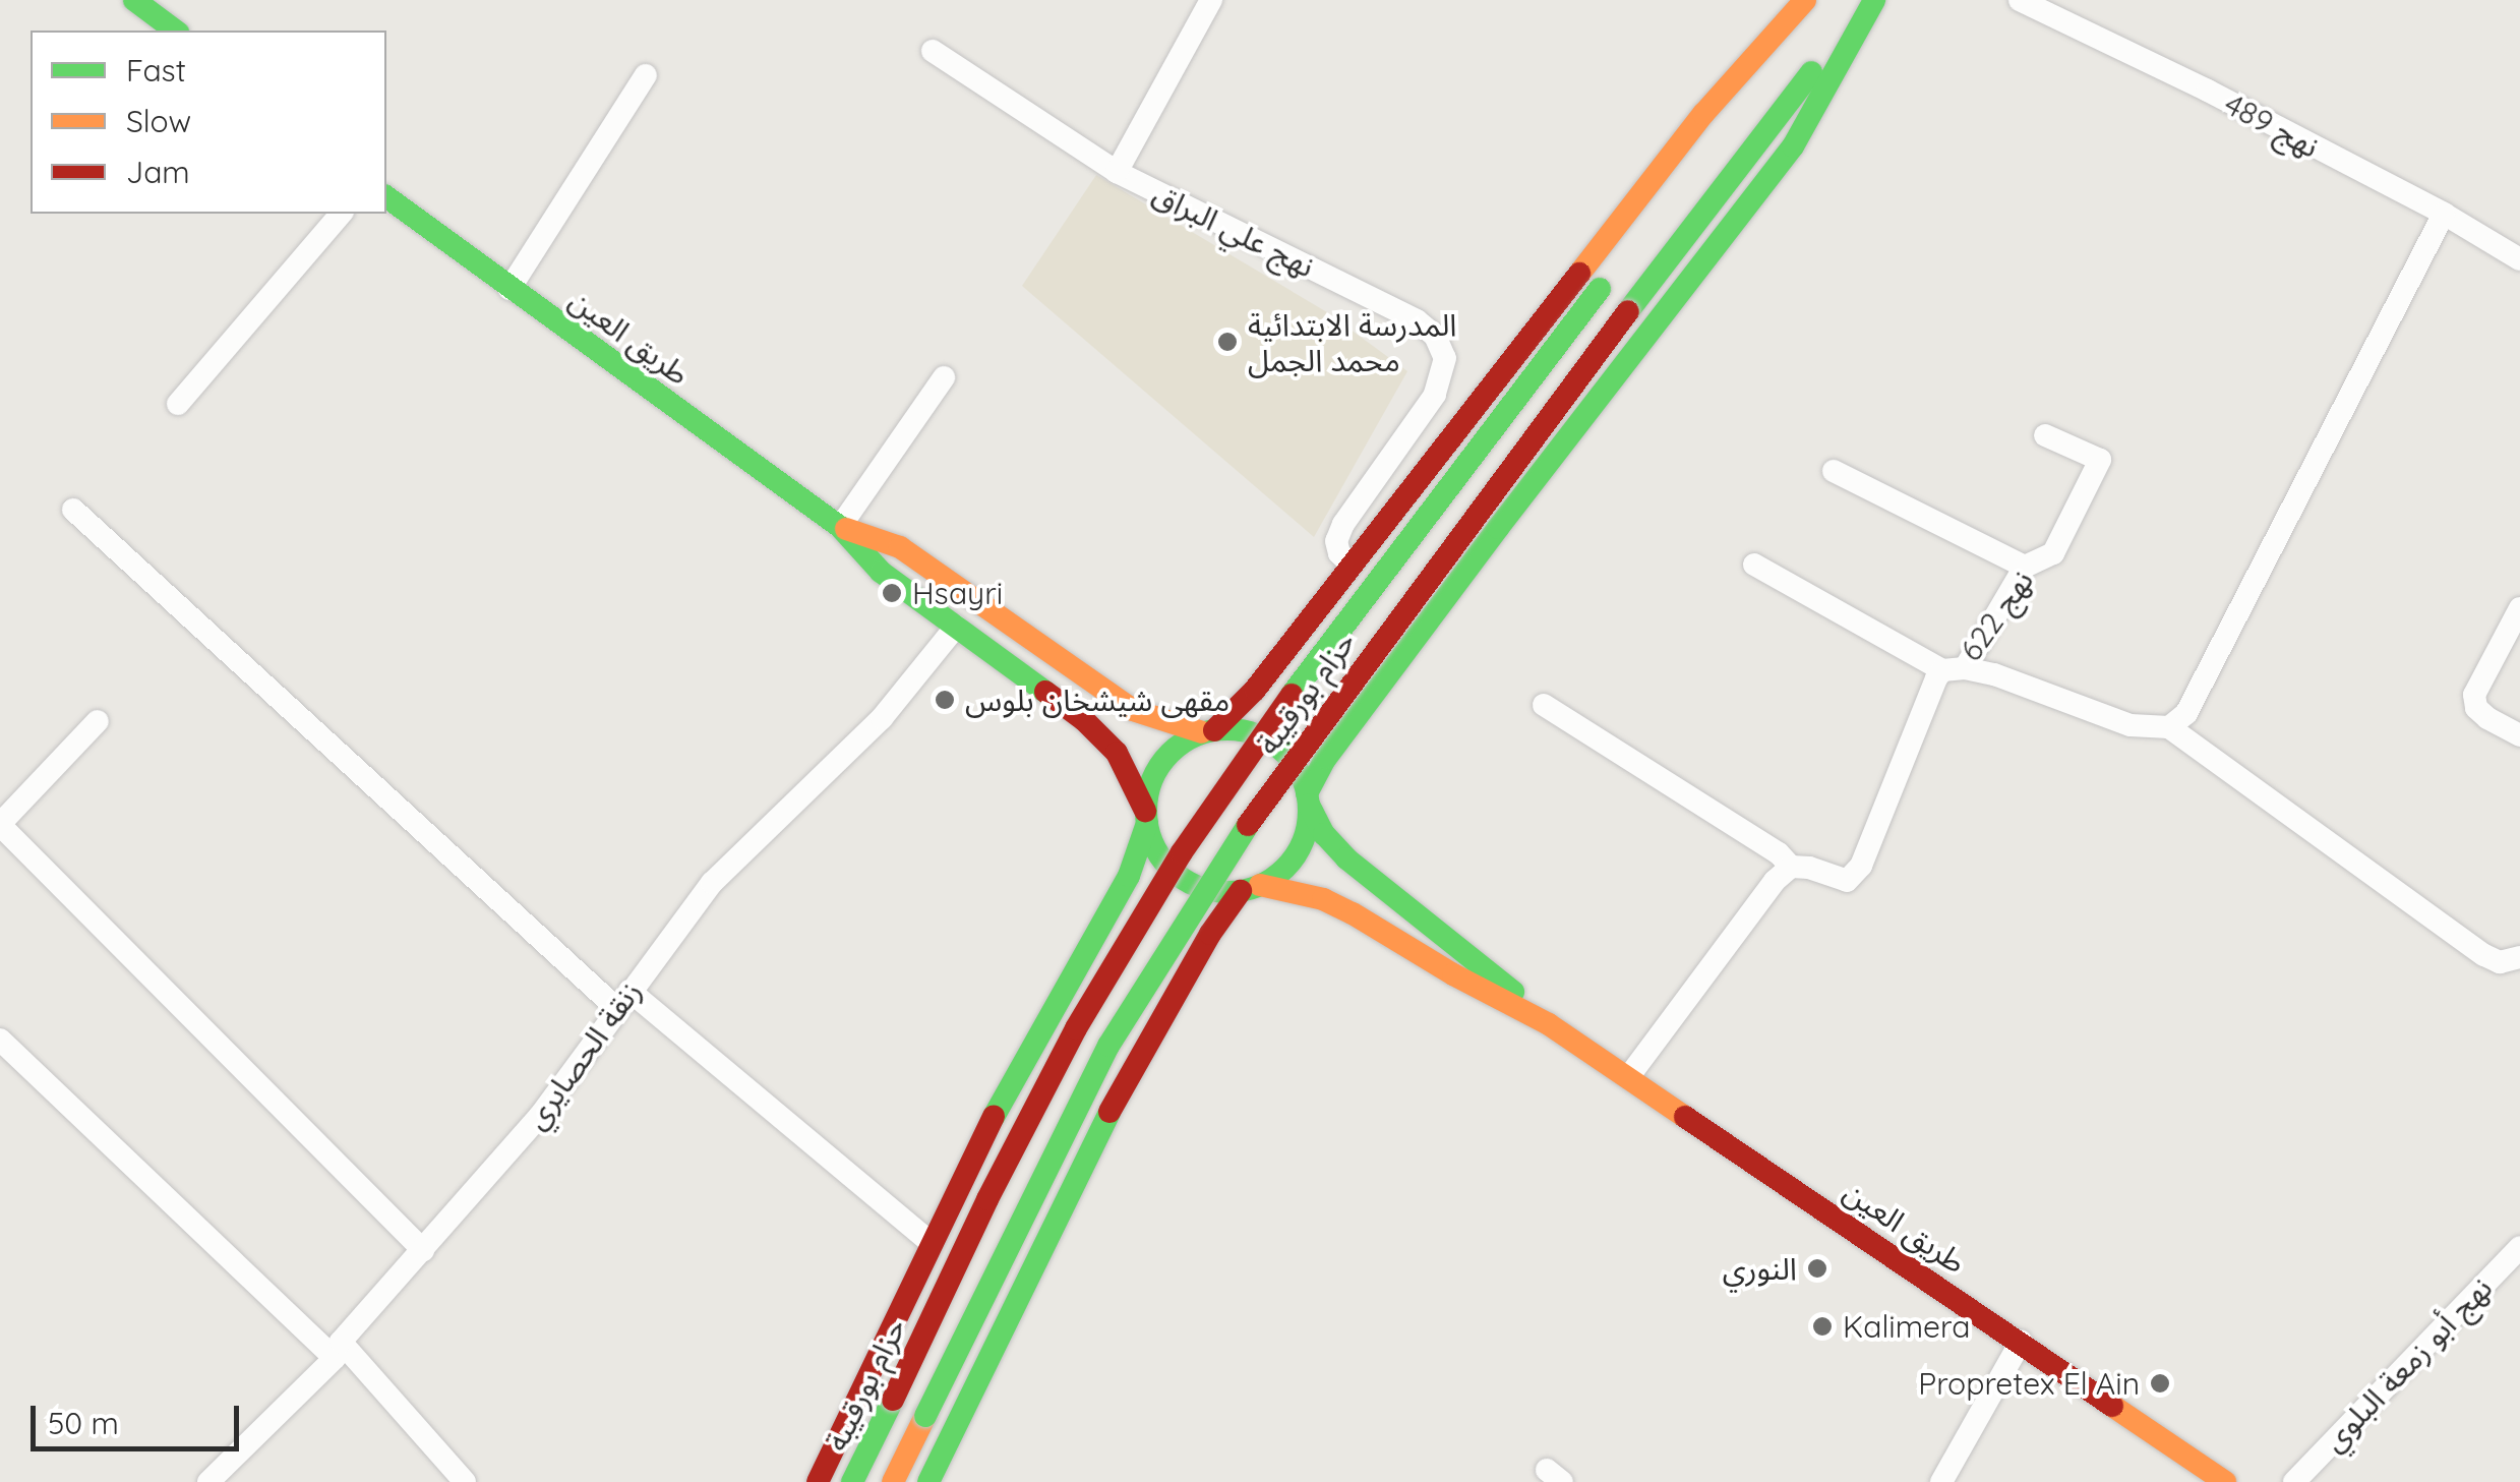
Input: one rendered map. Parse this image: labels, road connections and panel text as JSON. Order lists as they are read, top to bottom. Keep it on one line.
{"streets":{"main road":["طريق العين","حزام بورقيبة"],"street":["نهج 489","نهج علي البراق","نهج 622","زنقة الحصايري","نهج أبو زمعة البلوي"]},"crossings":[["طريق العين","زنقة الحصايري"]],"places":["المدرسة الابتدائية محمد الجمل","Hsayri","مقهى شيشخان بلوس","النوري","Kalimera","Propretex El Ain"],"legend":["Fast","Slow","Jam"],"scale_bar":"50 m"}
